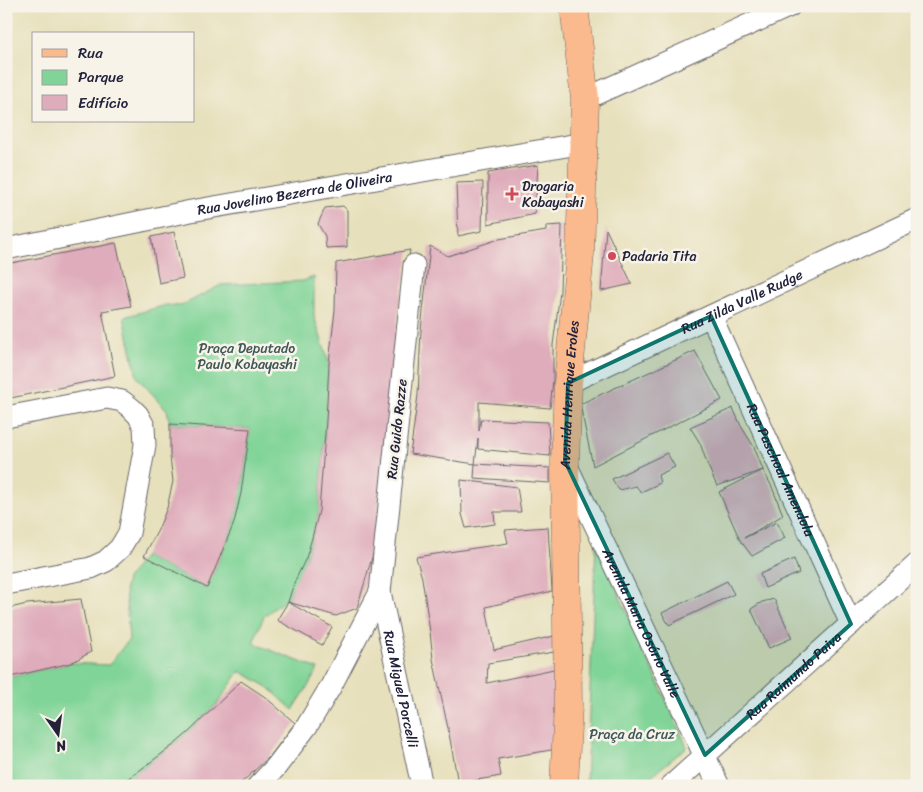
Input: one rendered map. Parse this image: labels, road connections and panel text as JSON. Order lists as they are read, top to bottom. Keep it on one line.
{"streets":{"main road":["Avenida Henrique Eroles"],"street":["Rua Jovelino Bezerra de Oliveira","Rua Zilda Valle Rudge","Rua Guido Razze","Rua Paschoal Amendola","Avenida Maria Osório Valle","Rua Raimundo Paiva","Rua Miguel Porcelli"]},"crossings":[["Rua Jovelino Bezerra de Oliveira","Avenida Henrique Eroles"],["Rua Zilda Valle Rudge","Avenida Henrique Eroles"],["Rua Zilda Valle Rudge","Rua Paschoal Amendola"],["Avenida Henrique Eroles","Avenida Maria Osório Valle"],["Rua Guido Razze","Rua Miguel Porcelli"],["Rua Paschoal Amendola","Rua Raimundo Paiva"],["Avenida Maria Osório Valle","Rua Raimundo Paiva"]],"parks":["Praça Deputado Paulo Kobayashi","Praça da Cruz"],"places":{"health":["Drogaria Kobayashi"],"other":["Padaria Tita"]},"legend":["Rua","Parque","Edifício"],"north":"bottom"}
